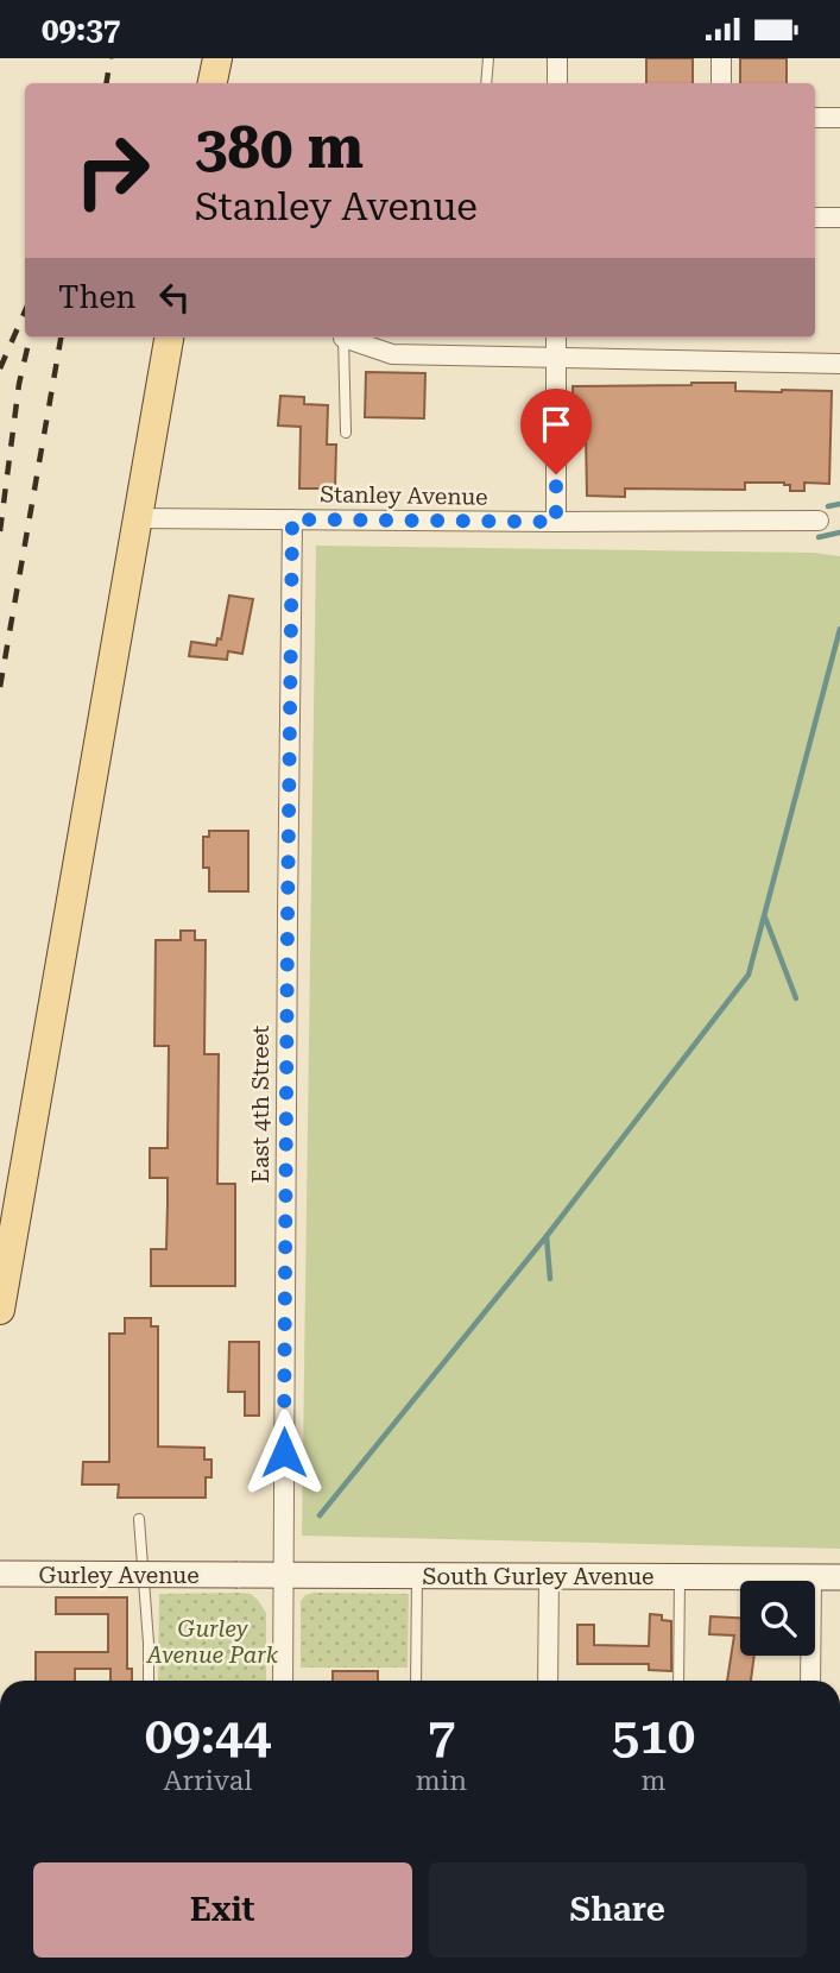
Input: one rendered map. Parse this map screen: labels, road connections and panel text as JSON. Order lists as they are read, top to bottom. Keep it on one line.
{"streets":{"street":["Stanley Avenue","East 4th Street","Gurley Avenue","South Gurley Avenue"]},"crossings":[["Stanley Avenue","East 4th Street"],["East 4th Street","South Gurley Avenue"],["Gurley Avenue","South Gurley Avenue"]],"parks":["Gurley Avenue Park"],"page":{"status":"09:37","turn":["380 m","Stanley Avenue"],"then":"Then","eta":["09:44","Arrival","7","min","510","m"],"buttons":["Exit","Share"]}}
